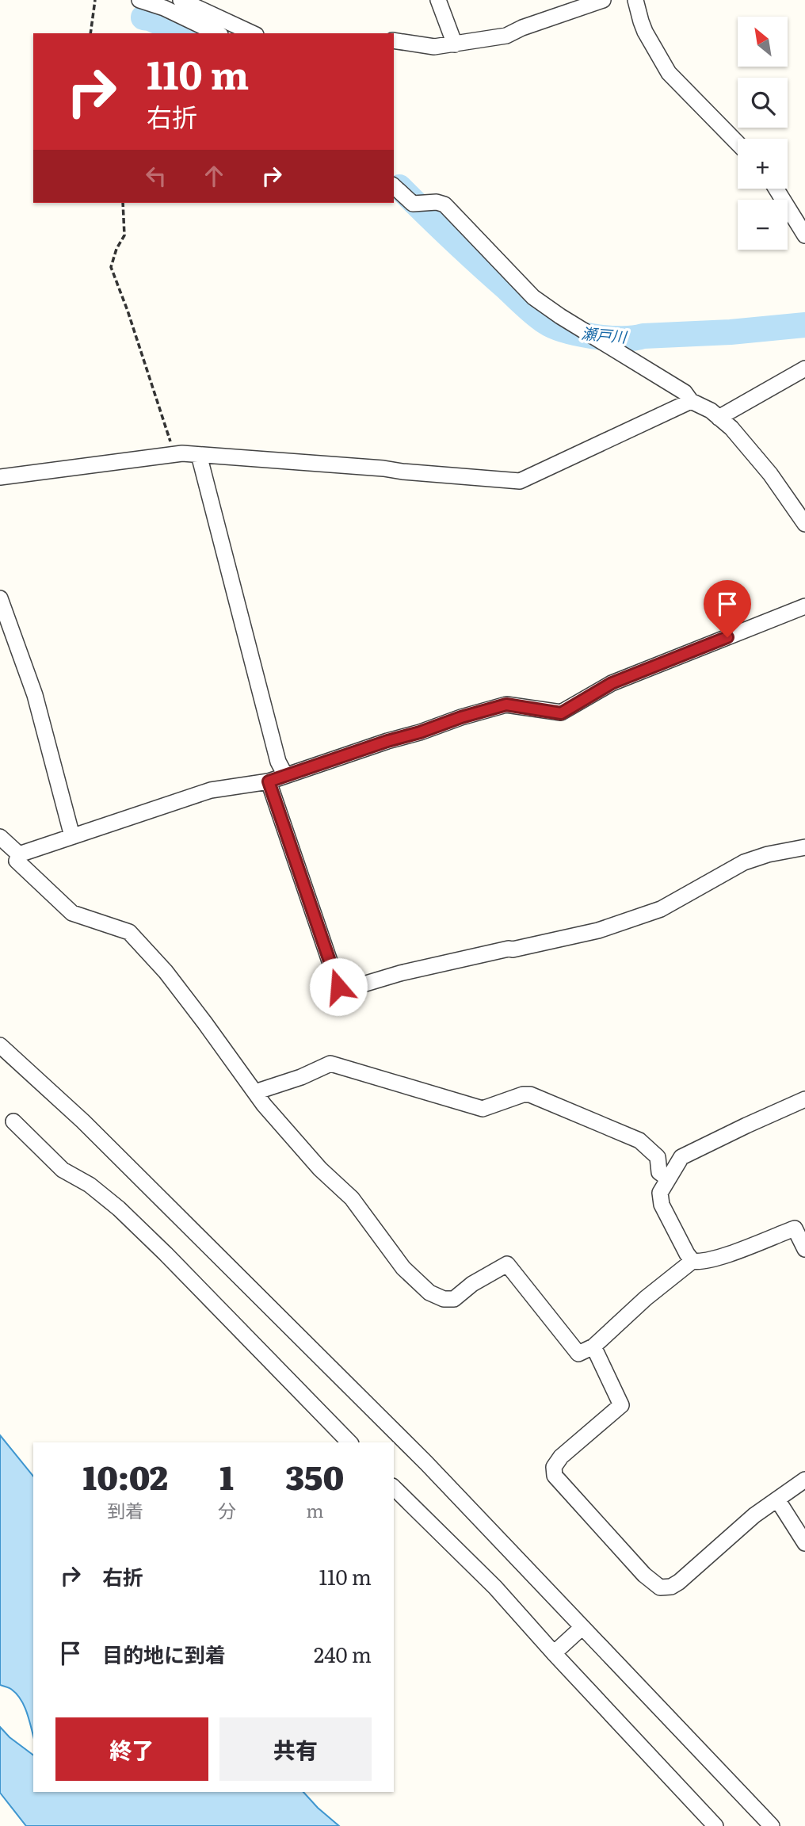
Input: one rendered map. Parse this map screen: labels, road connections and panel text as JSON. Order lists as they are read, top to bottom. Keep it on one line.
{"water":["瀬戸川"],"north":"top left","page":{"map_buttons":["+","−"],"turn":["110 m","右折"],"eta":["10:02","到着","1","分","350","m"],"list":[{"name":"右折","value":"110 m"},{"name":"目的地に到着","value":"240 m"}],"buttons":["終了","共有"]}}
